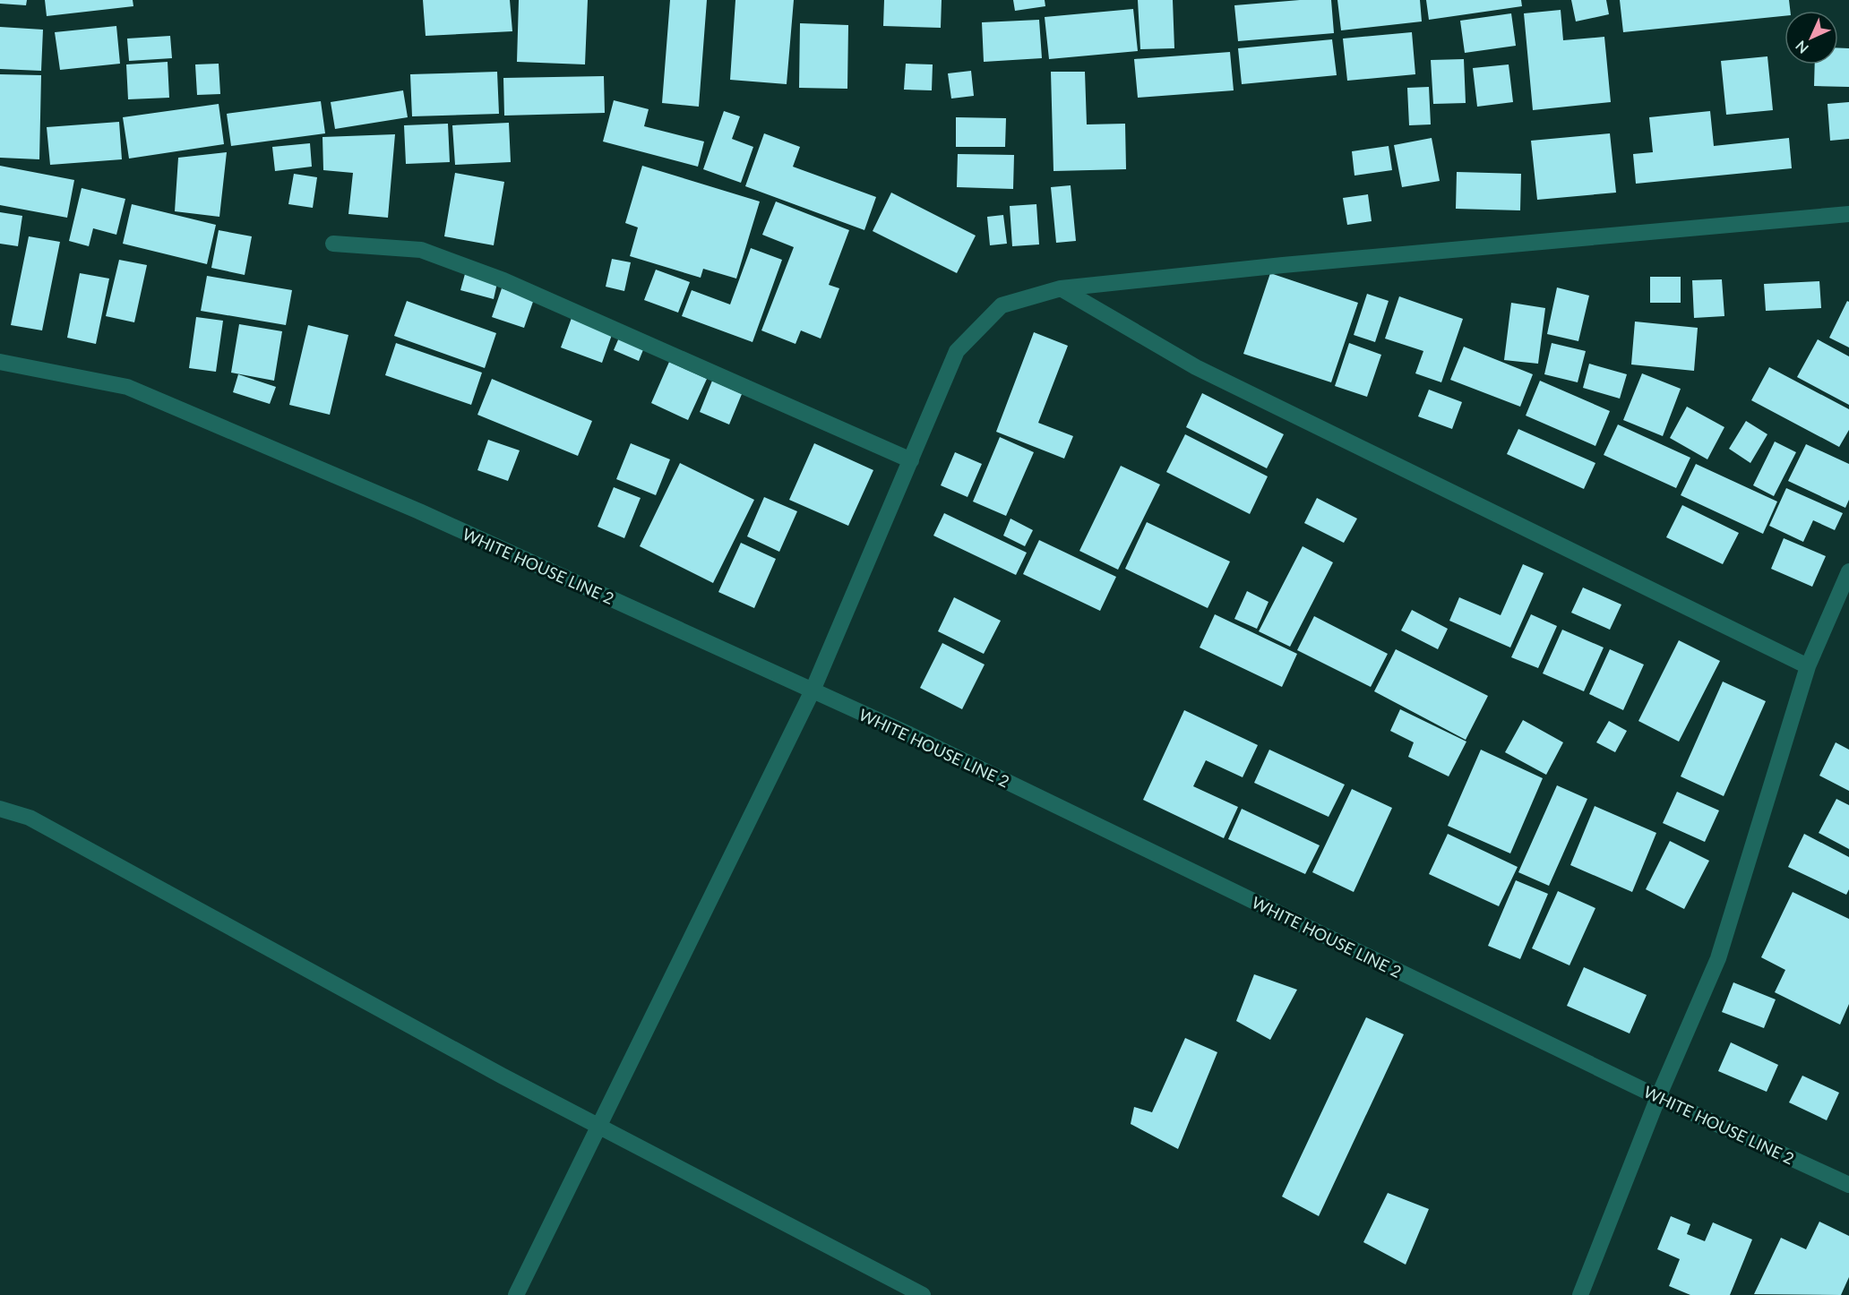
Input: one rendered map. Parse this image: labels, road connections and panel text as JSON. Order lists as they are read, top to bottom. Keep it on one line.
{"streets":{"street":["WHITE HOUSE LINE 2"]},"north":"bottom left"}
